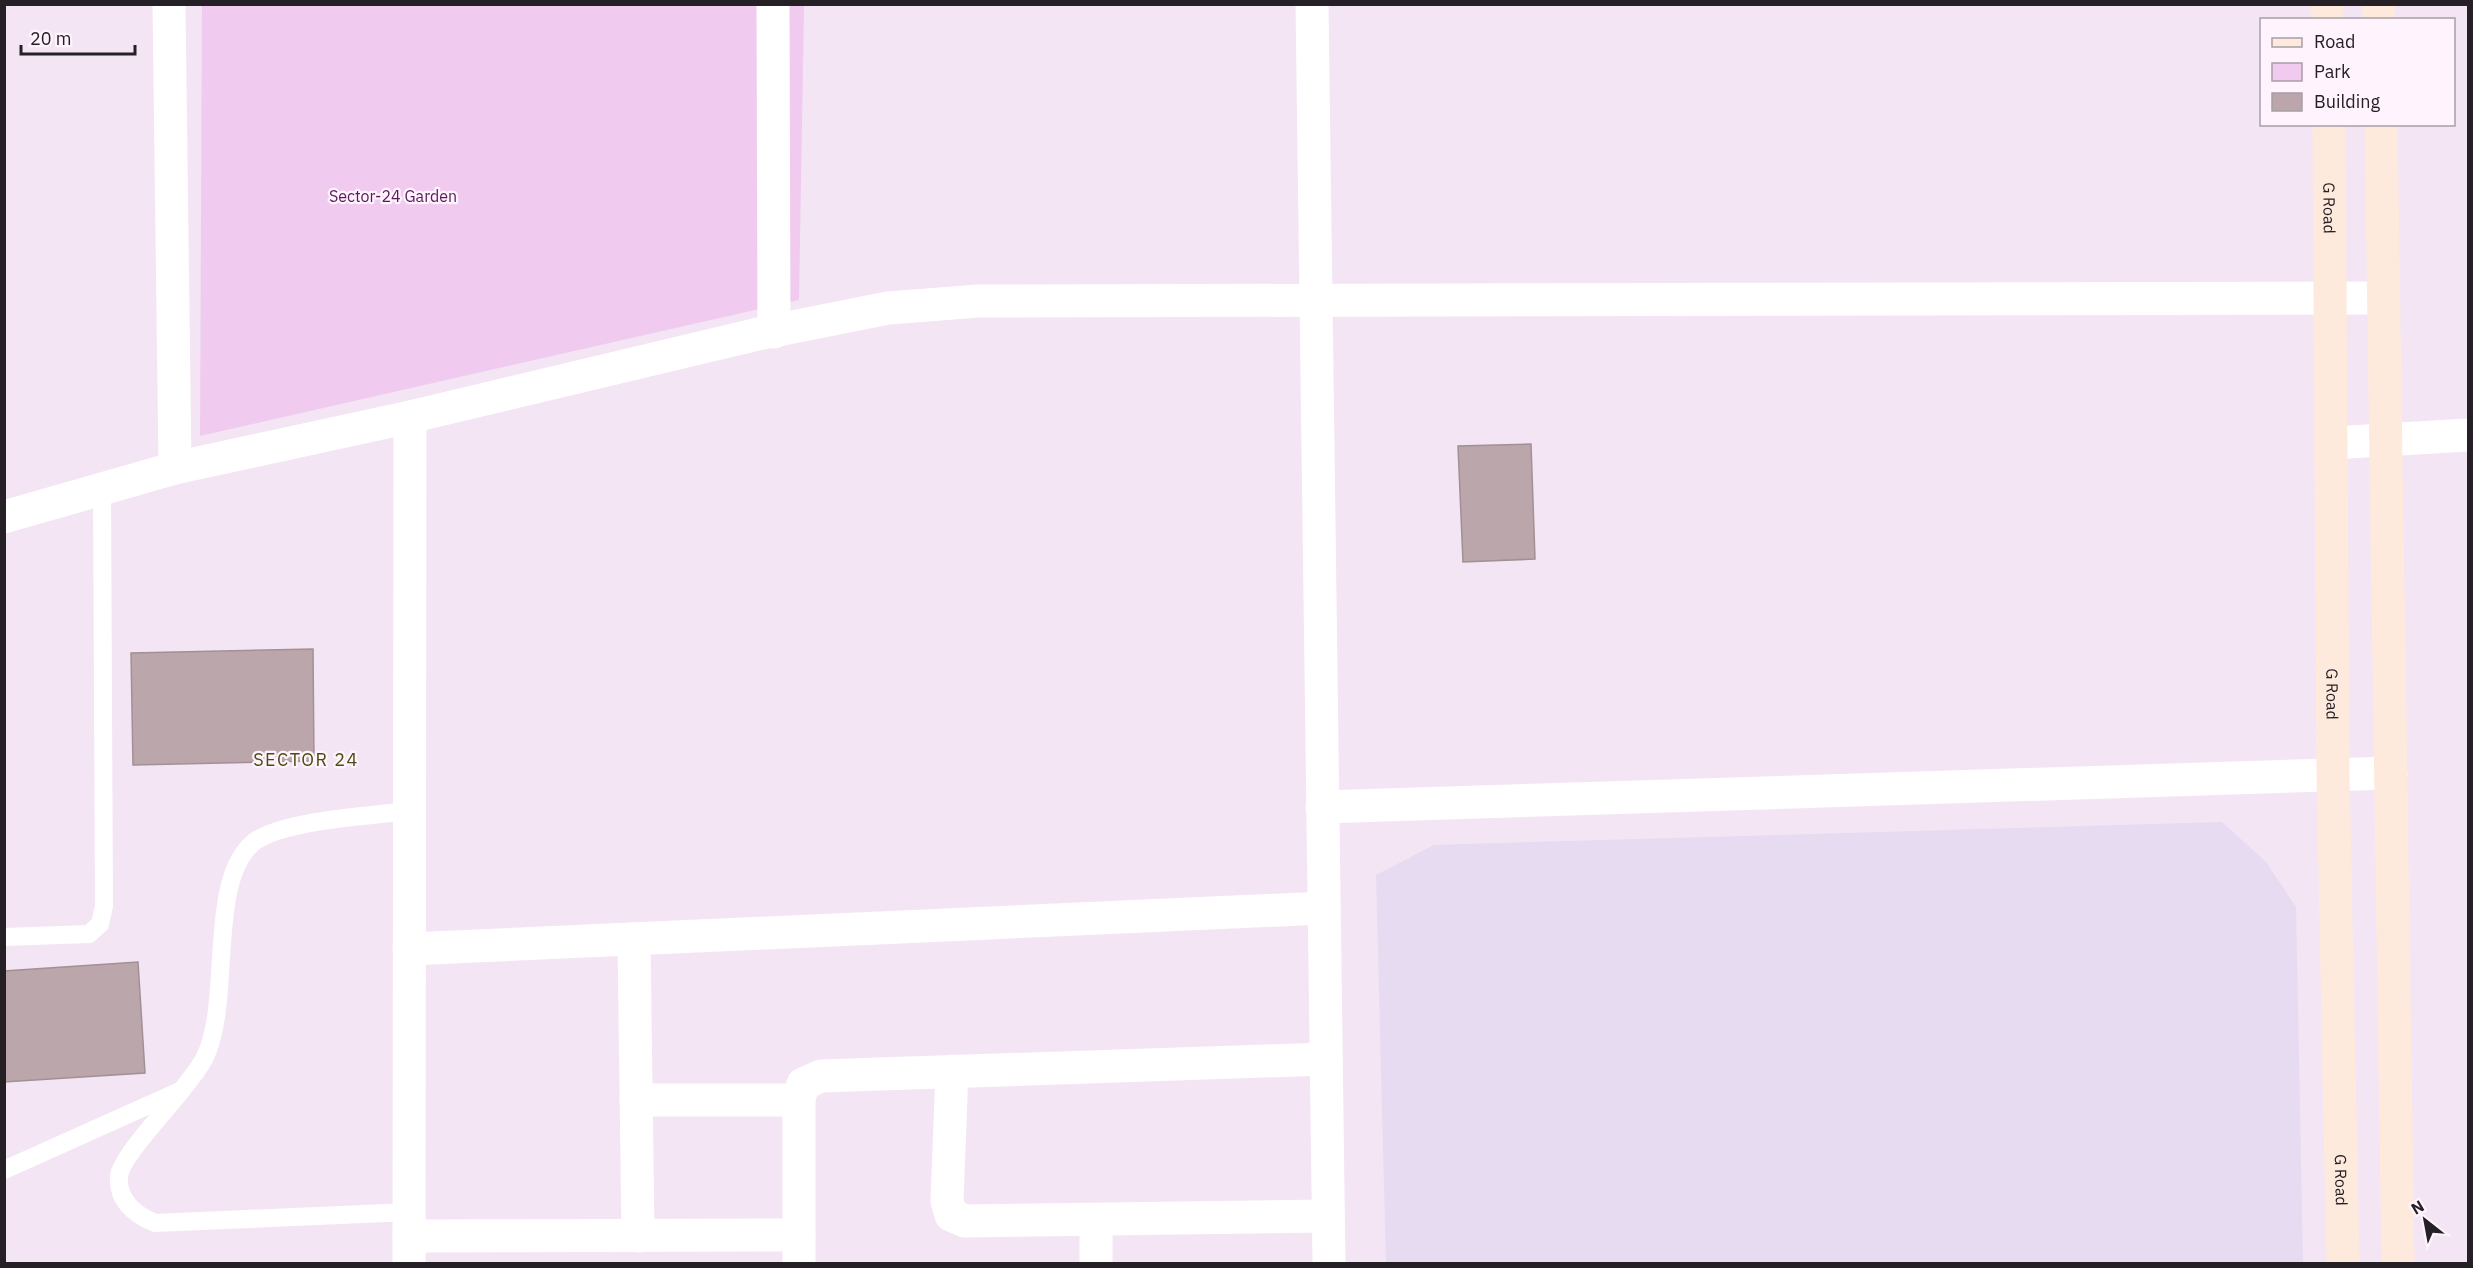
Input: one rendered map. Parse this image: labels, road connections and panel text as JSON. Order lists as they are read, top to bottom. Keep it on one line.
{"streets":{"street":["G Road"]},"districts":["SECTOR 24"],"parks":["Sector-24 Garden"],"legend":["Road","Park","Building"],"scale_bar":"20 m","north":"top left"}
